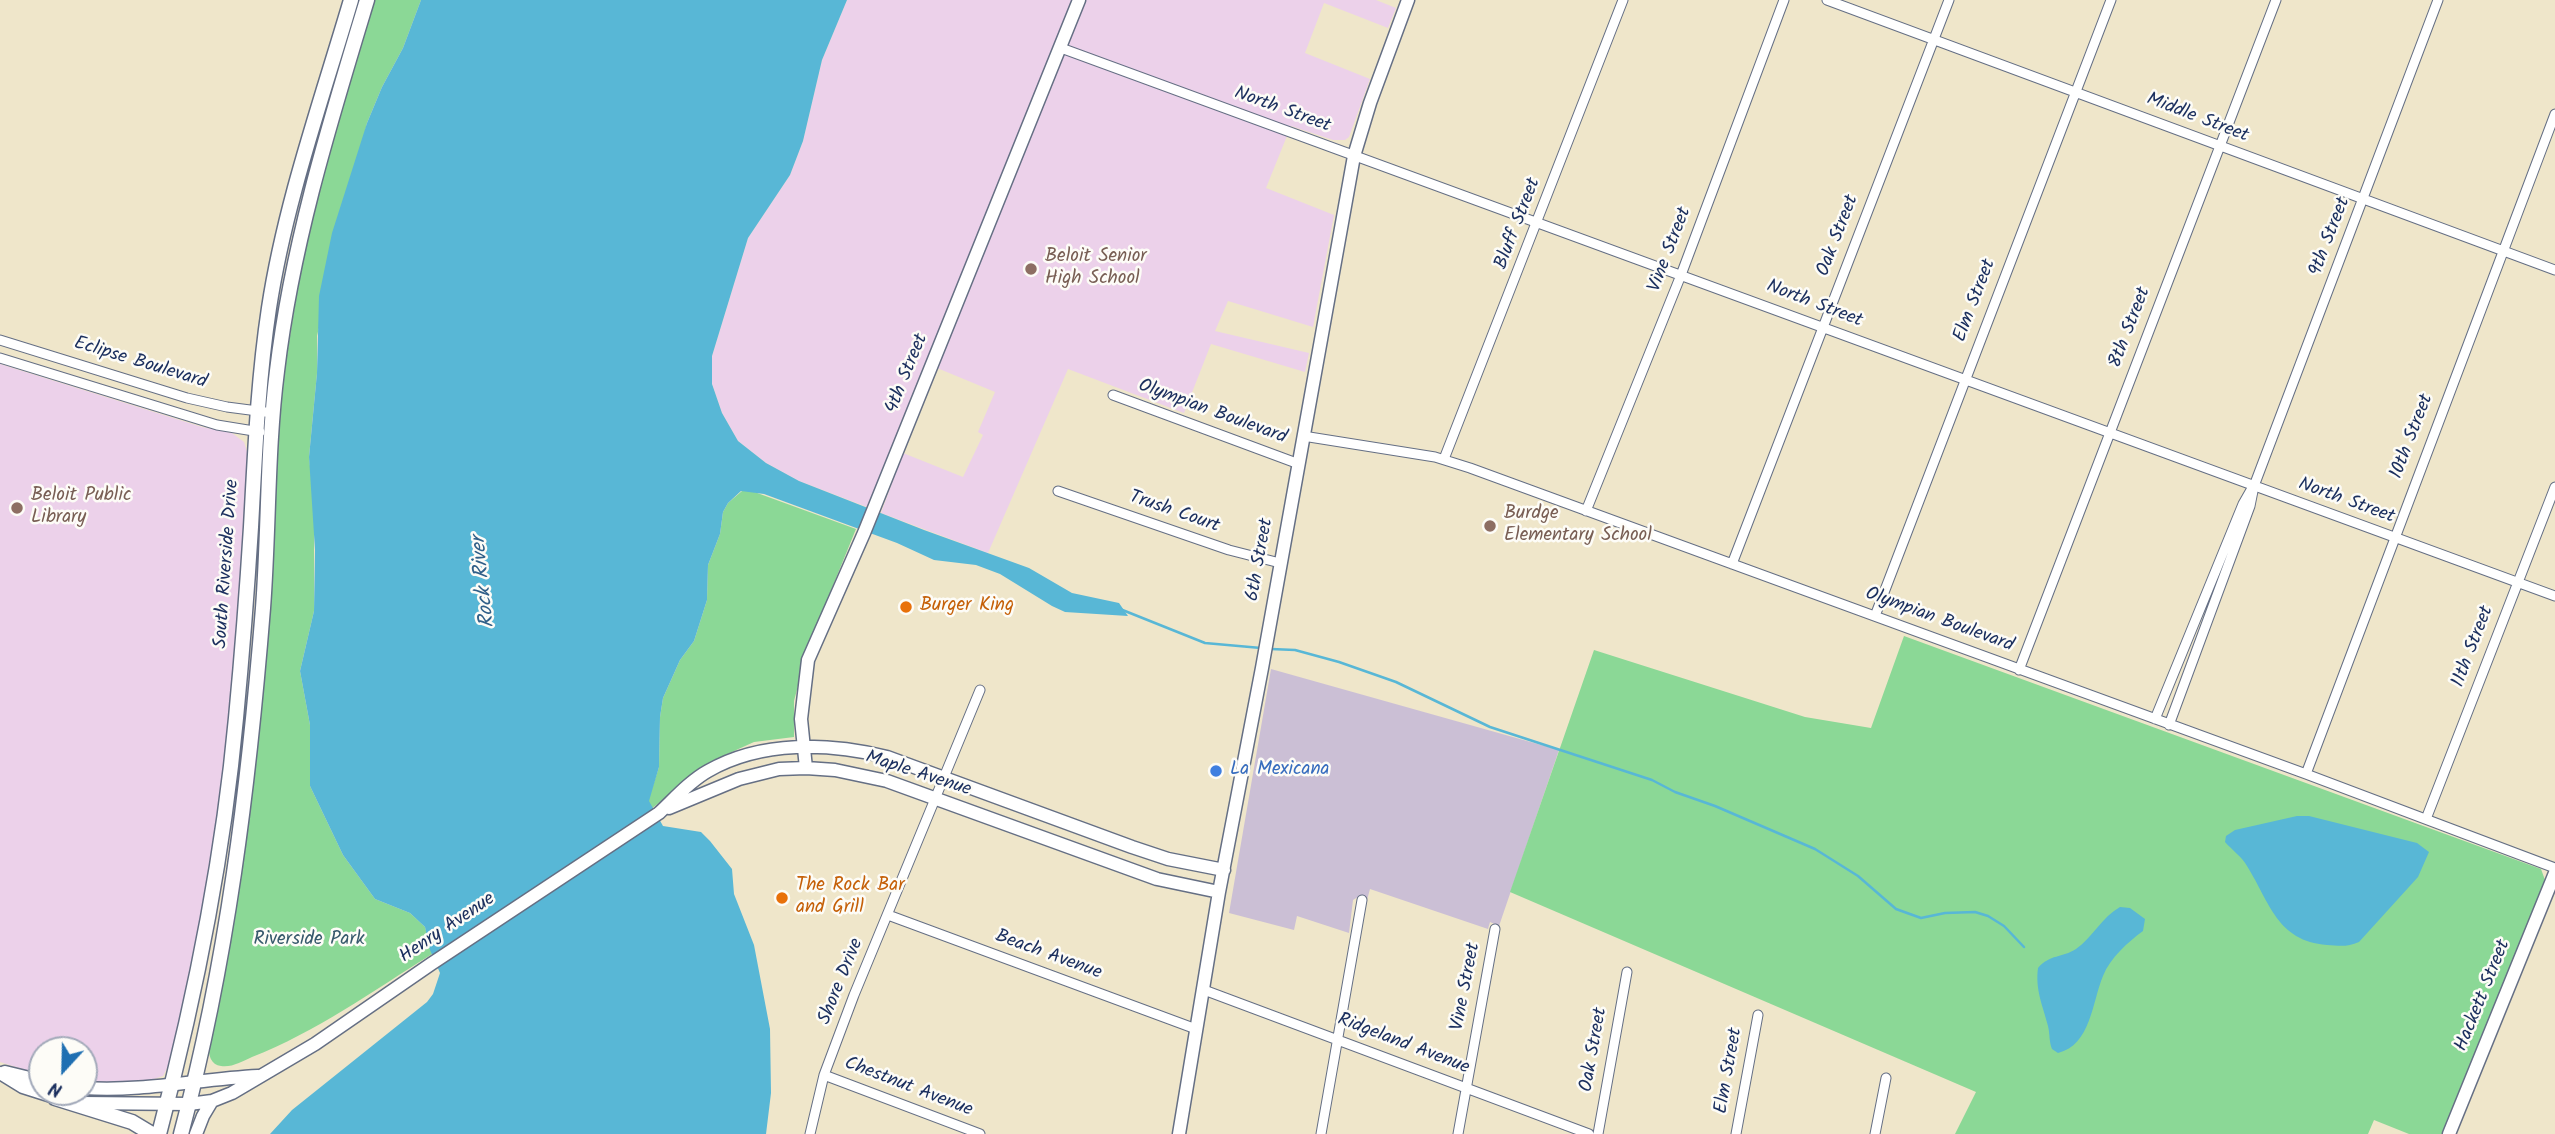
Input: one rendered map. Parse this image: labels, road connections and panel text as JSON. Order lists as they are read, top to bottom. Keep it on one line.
{"streets":{"main road":["South Riverside Drive"],"street":["North Street","Middle Street","Bluff Street","Oak Street","9th Street","Vine Street","Elm Street","8th Street","Eclipse Boulevard","4th Street","Olympian Boulevard","10th Street","Trush Court","6th Street","11th Street","Maple Avenue","Henry Avenue","Beach Avenue","Shore Drive","Hackett Street","Ridgeland Avenue","Chestnut Avenue"]},"crossings":[["North Street","Bluff Street"],["North Street","Oak Street"],["North Street","9th Street"],["North Street","Vine Street"],["North Street","Elm Street"],["North Street","8th Street"],["North Street","4th Street"],["North Street","10th Street"],["North Street","6th Street"],["North Street","11th Street"],["Middle Street","Oak Street"],["Middle Street","9th Street"],["Middle Street","Elm Street"],["Middle Street","8th Street"],["Middle Street","10th Street"],["Bluff Street","Olympian Boulevard"],["Oak Street","Olympian Boulevard"],["9th Street","Olympian Boulevard"],["Vine Street","Olympian Boulevard"],["Vine Street","Ridgeland Avenue"],["Elm Street","Olympian Boulevard"],["8th Street","Olympian Boulevard"],["Eclipse Boulevard","South Riverside Drive"],["4th Street","Maple Avenue"],["Olympian Boulevard","10th Street"],["Olympian Boulevard","6th Street"],["Olympian Boulevard","11th Street"],["Olympian Boulevard","Hackett Street"],["Trush Court","6th Street"],["6th Street","Maple Avenue"],["6th Street","Beach Avenue"],["6th Street","Ridgeland Avenue"],["South Riverside Drive","Henry Avenue"],["Maple Avenue","Henry Avenue"],["Maple Avenue","Shore Drive"],["Beach Avenue","Shore Drive"],["Shore Drive","Chestnut Avenue"]],"water":["Rock River"],"parks":["Riverside Park"],"places":["Beloit Senior High School","Beloit Public Library","Burdge Elementary School","Burger King","La Mexicana","The Rock Bar and Grill"],"north":"bottom"}
